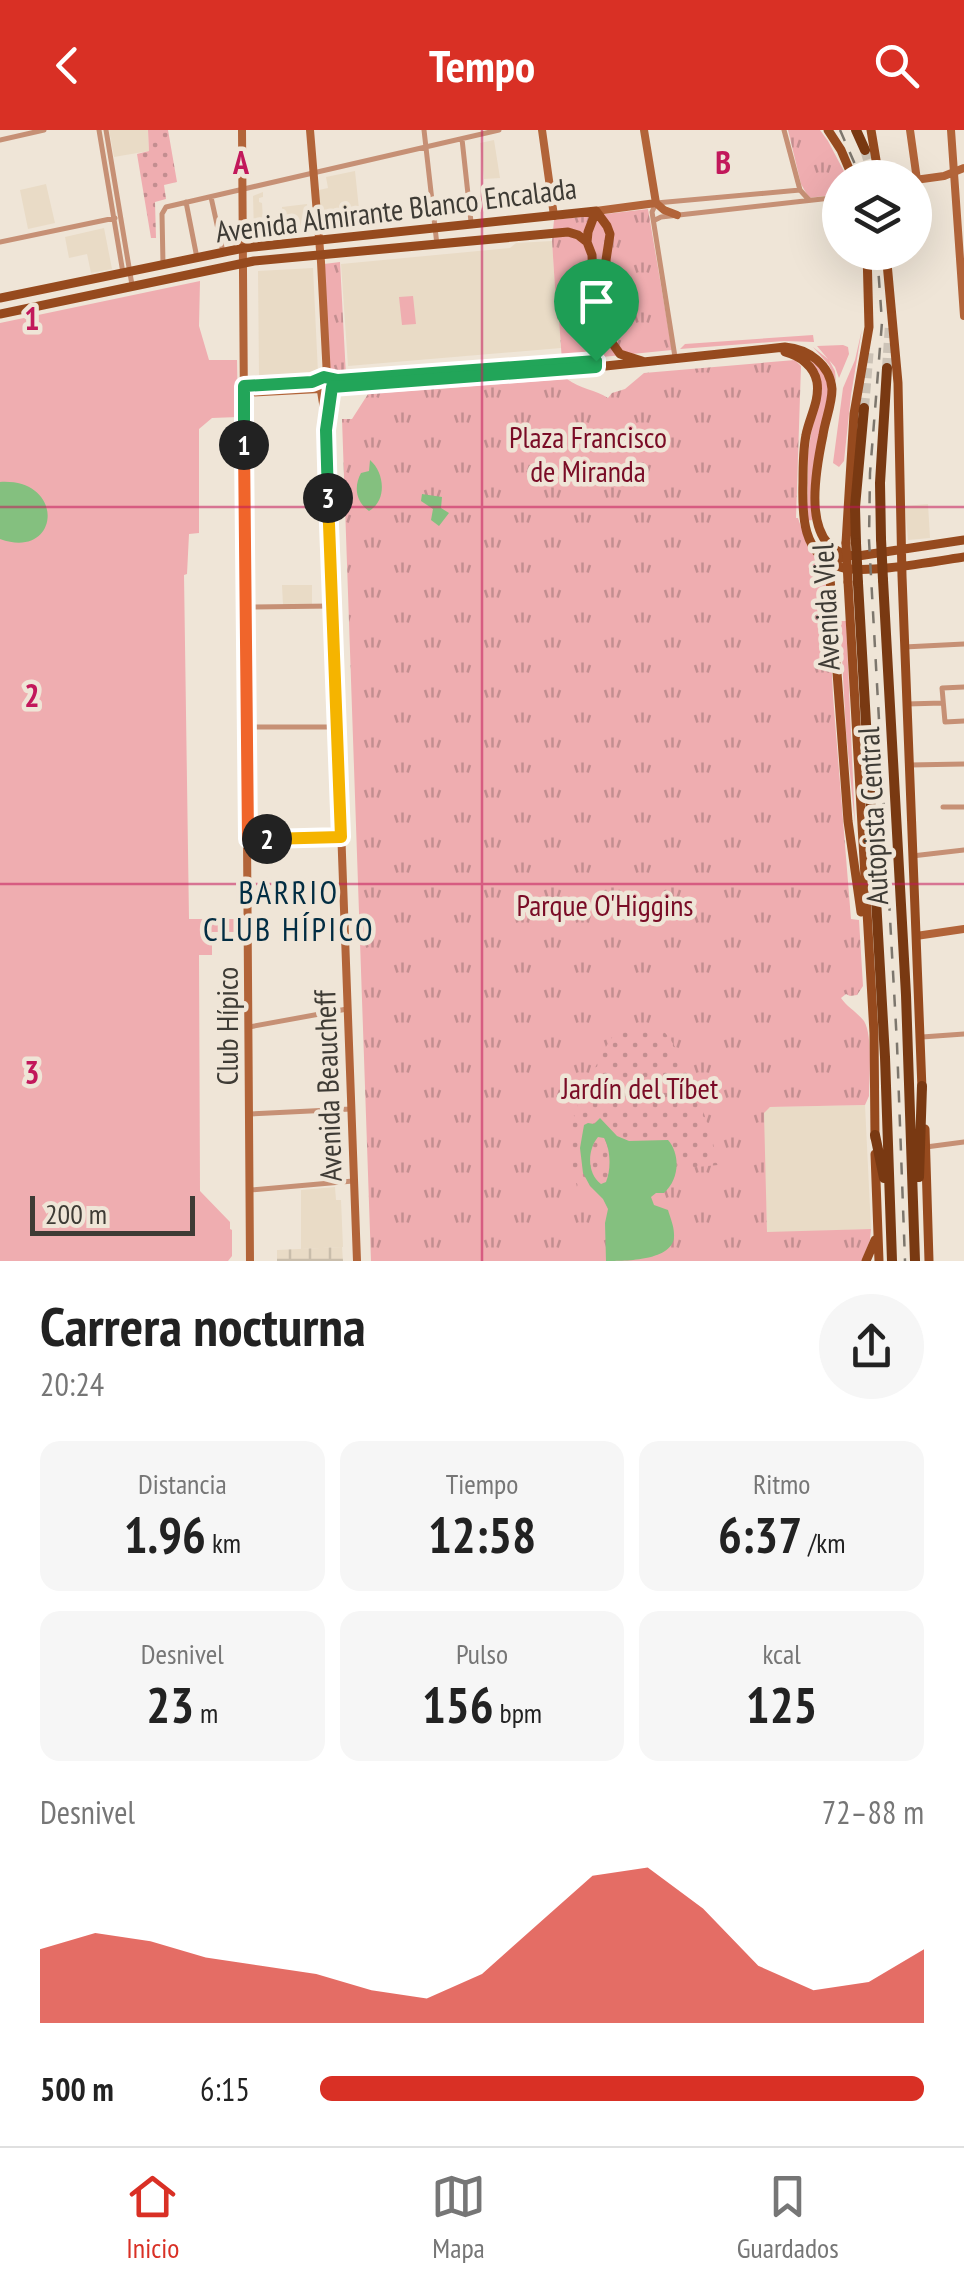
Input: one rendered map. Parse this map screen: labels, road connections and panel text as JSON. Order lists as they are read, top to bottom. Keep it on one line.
{"streets":{"highway":["Autopista Central"],"main road":["Avenida Almirante Blanco Encalada","Avenida Viel","Club Hípico","Avenida Beaucheff"]},"crossings":[["Avenida Almirante Blanco Encalada","Club Hípico"],["Avenida Almirante Blanco Encalada","Avenida Beaucheff"],["Avenida Viel","Autopista Central"]],"districts":["BARRIO CLUB HÍPICO"],"parks":["Plaza Francisco de Miranda","Parque O'Higgins","Jardín del Tíbet"],"scale_bar":"200 m","page":{"header":"Tempo","pins":["1","3","2"],"scale":"200 m","heading":["Carrera nocturna","20:24"],"stats":[["Distancia","1.96 km"],["Tiempo","12:58"],["Ritmo","6:37 /km"],["Desnivel","23 m"],["Pulso","156 bpm"],["kcal","125"]],"chart":["Desnivel","72–88 m"],"list":[{"name":"500 m","note":"6:15"}],"tabs":["Inicio","Mapa","Guardados"]},"grid":{"columns":["A","B"],"rows":["1","2","3"]}}
